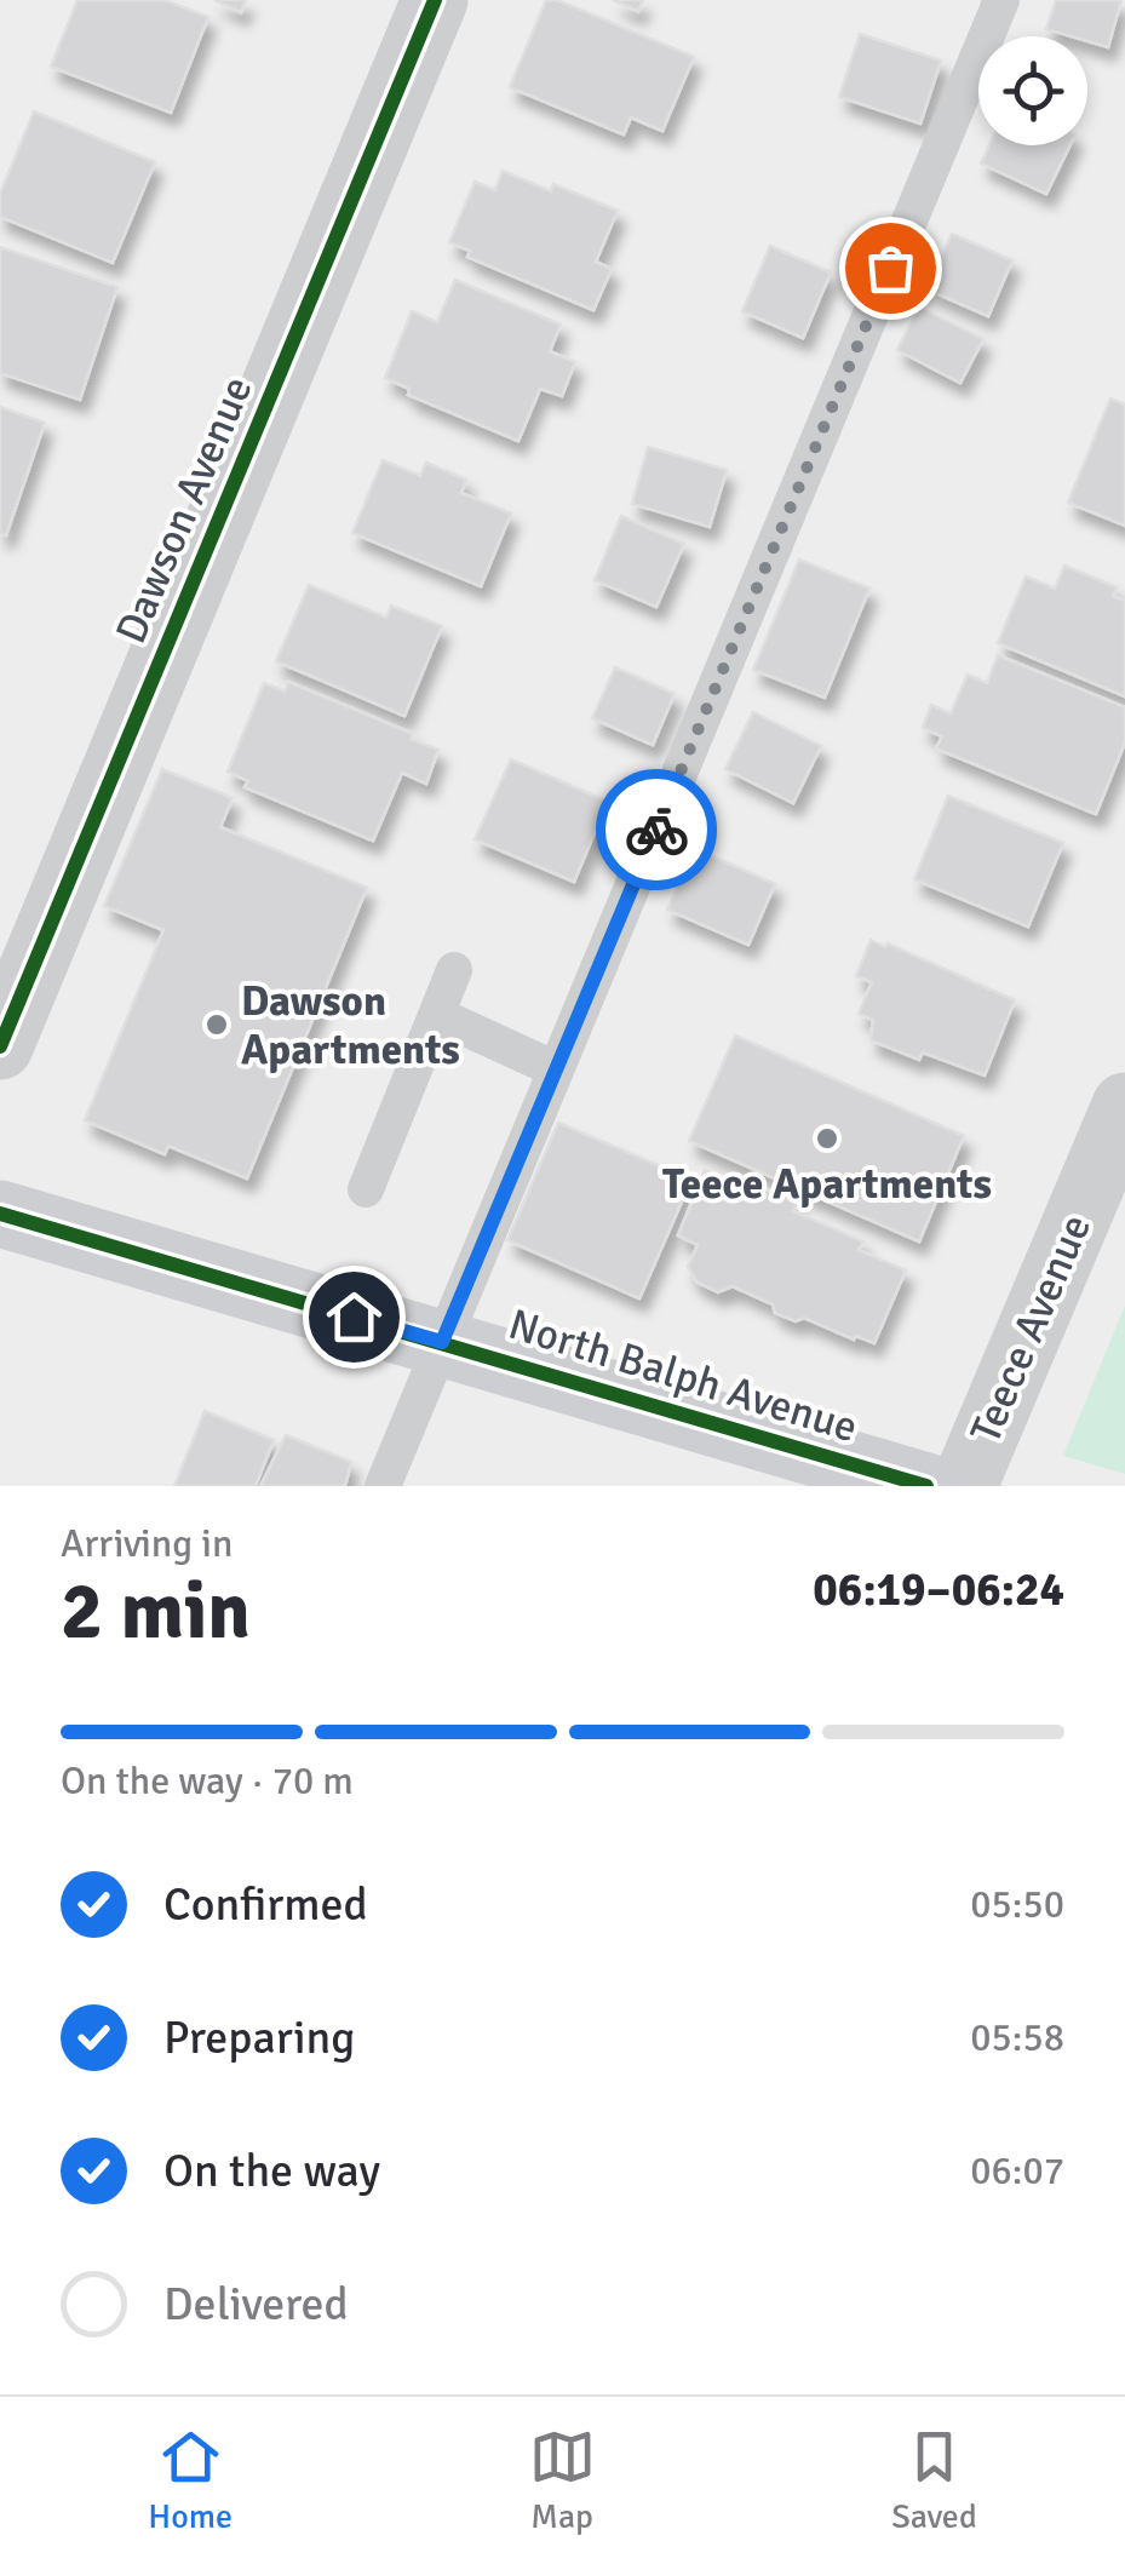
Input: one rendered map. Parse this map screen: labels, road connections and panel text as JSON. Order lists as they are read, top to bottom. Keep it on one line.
{"streets":{"street":["Dawson Avenue","Teece Avenue","North Balph Avenue"]},"places":["Dawson Apartments","Teece Apartments"],"page":{"heading":["2 min","Arriving in","06:19–06:24"],"bar":"On the way · 70 m","list":[["Confirmed","05:50"],["Preparing","05:58"],["On the way","06:07"],"Delivered"],"tabs":["Home","Map","Saved"]}}
